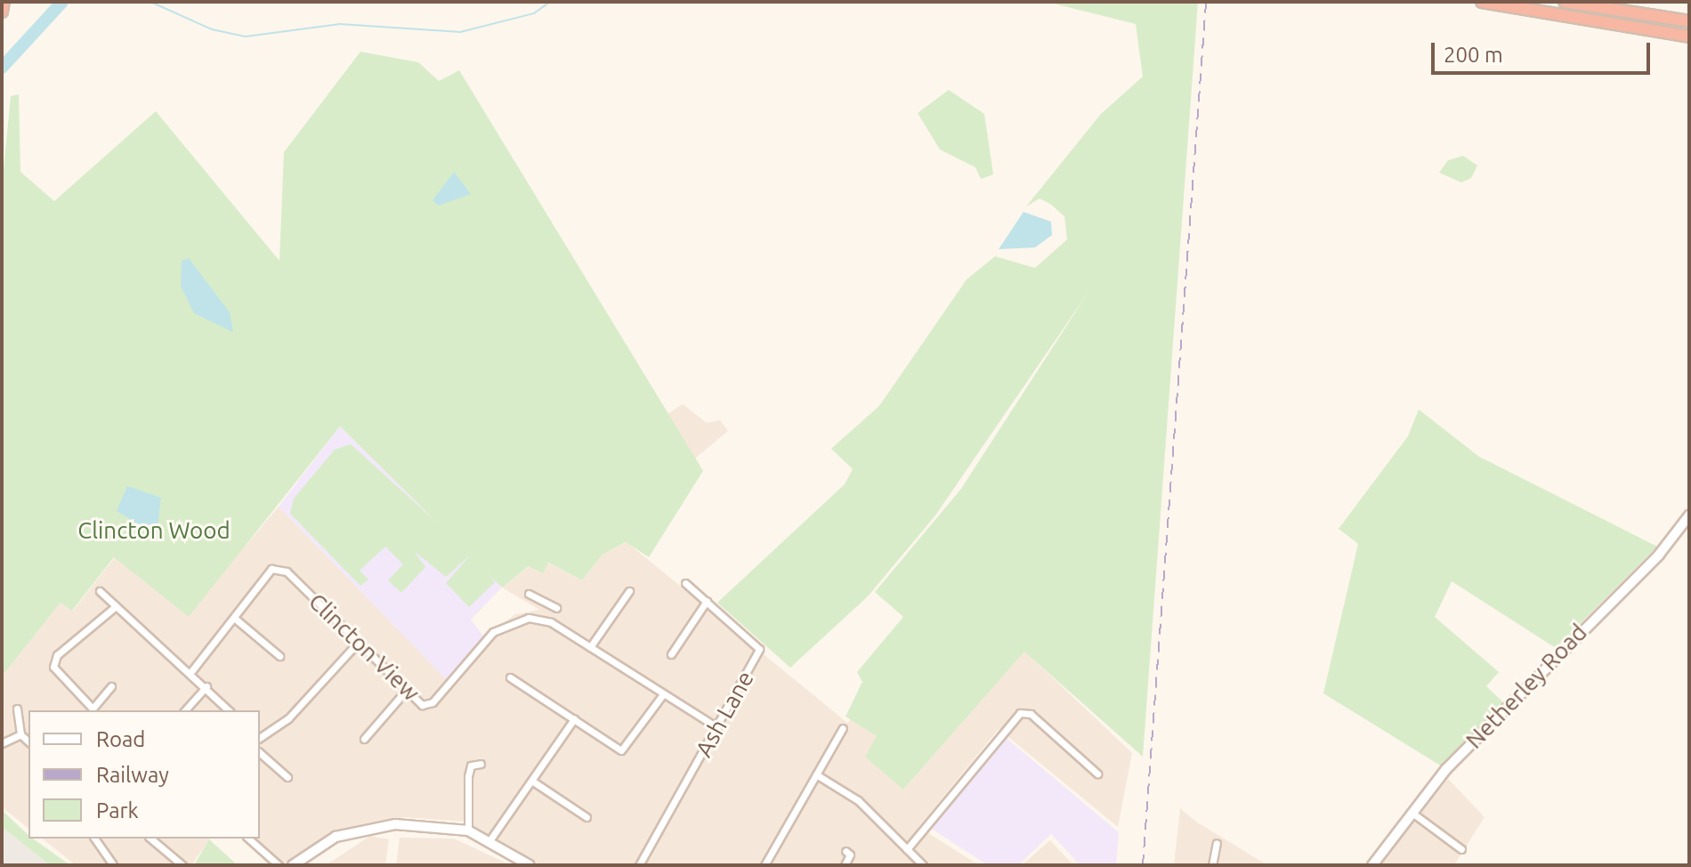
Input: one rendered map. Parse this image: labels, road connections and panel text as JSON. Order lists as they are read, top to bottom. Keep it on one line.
{"streets":{"main road":["Netherley Road"],"street":["Clincton View","Ash Lane"]},"parks":["Clincton Wood"],"legend":["Road","Railway","Park"],"scale_bar":"200 m"}
